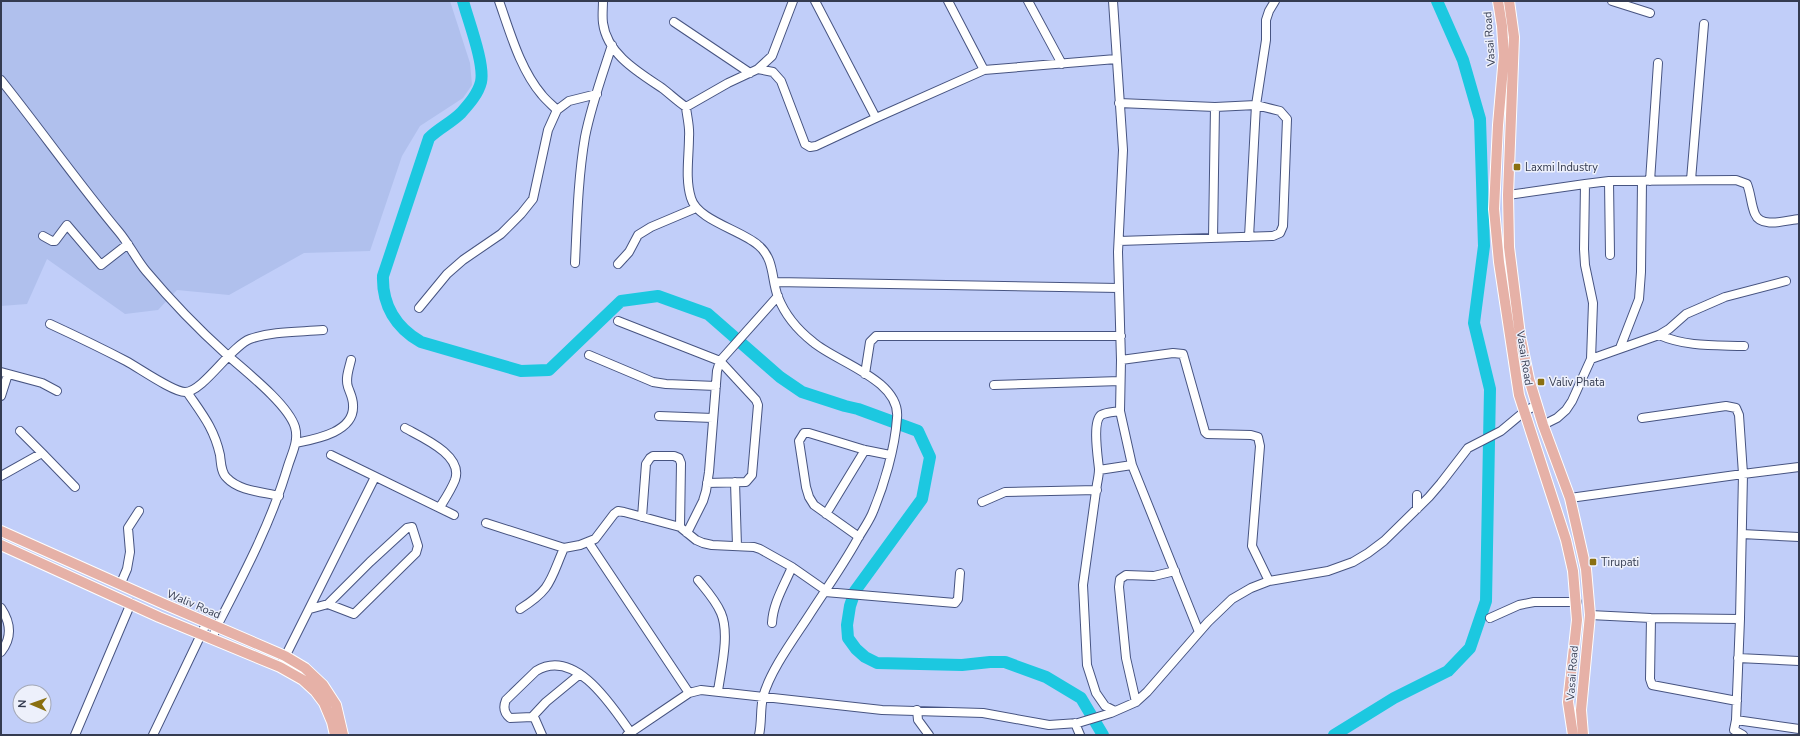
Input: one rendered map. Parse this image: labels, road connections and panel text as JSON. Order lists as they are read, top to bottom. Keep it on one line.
{"streets":{"main road":["Vasai Road","Waliv Road"]},"places":{"transit":["Laxmi Industry","Valiv Phata","Tirupati"]},"north":"left"}
